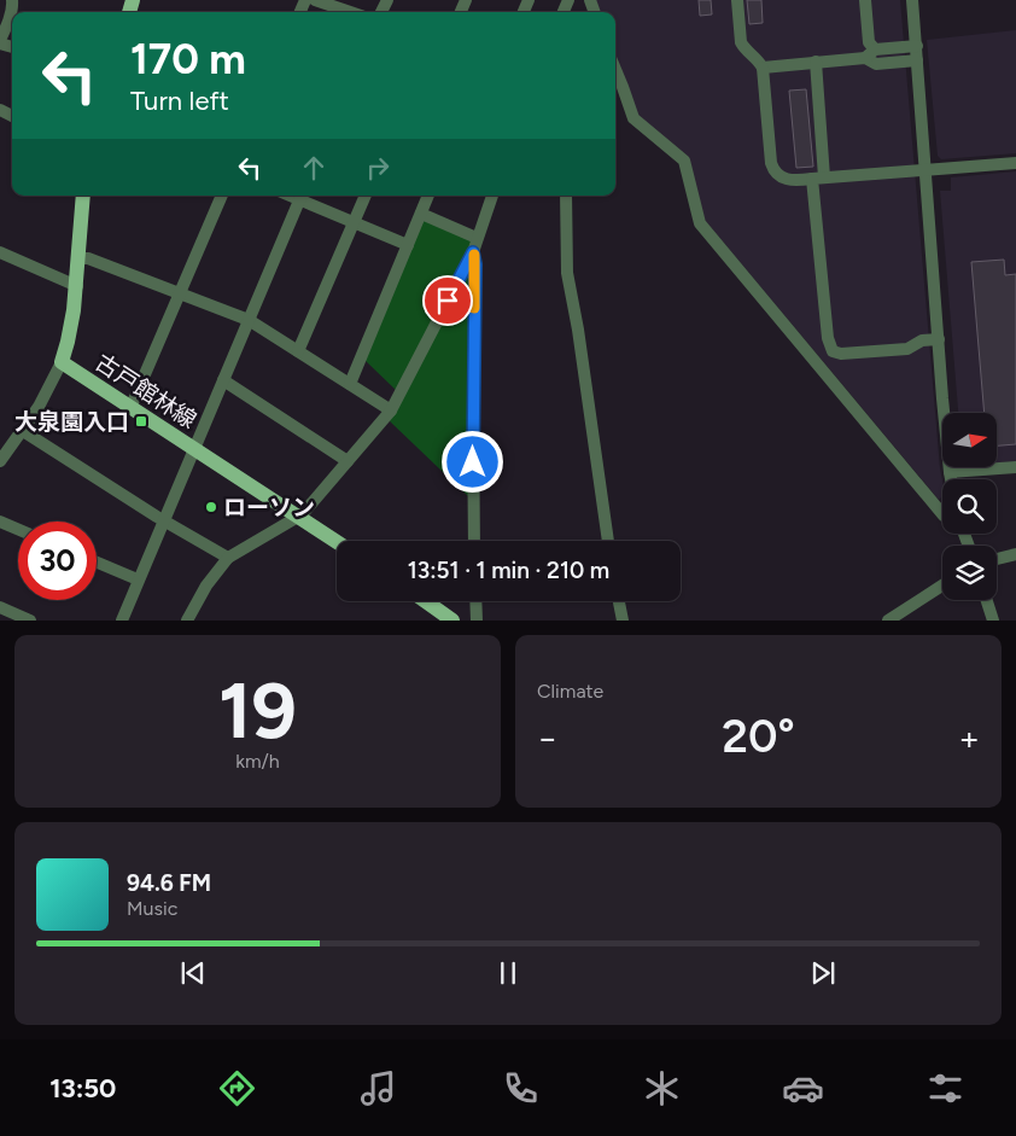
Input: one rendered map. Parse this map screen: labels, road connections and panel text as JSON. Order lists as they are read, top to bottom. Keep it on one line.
{"streets":{"main road":["古戸館林線"]},"places":{"transit":["大泉園入口"],"other":["ローソン"]},"north":"right","page":{"turn":["170 m","Turn left"],"limit":"30","trip":"13:51 · 1 min · 210 m","tile":[["19","km/h"],"Climate"],"heat":["−","20°","+"],"song":["94.6 FM","Music"],"tabs":"13:50"}}
